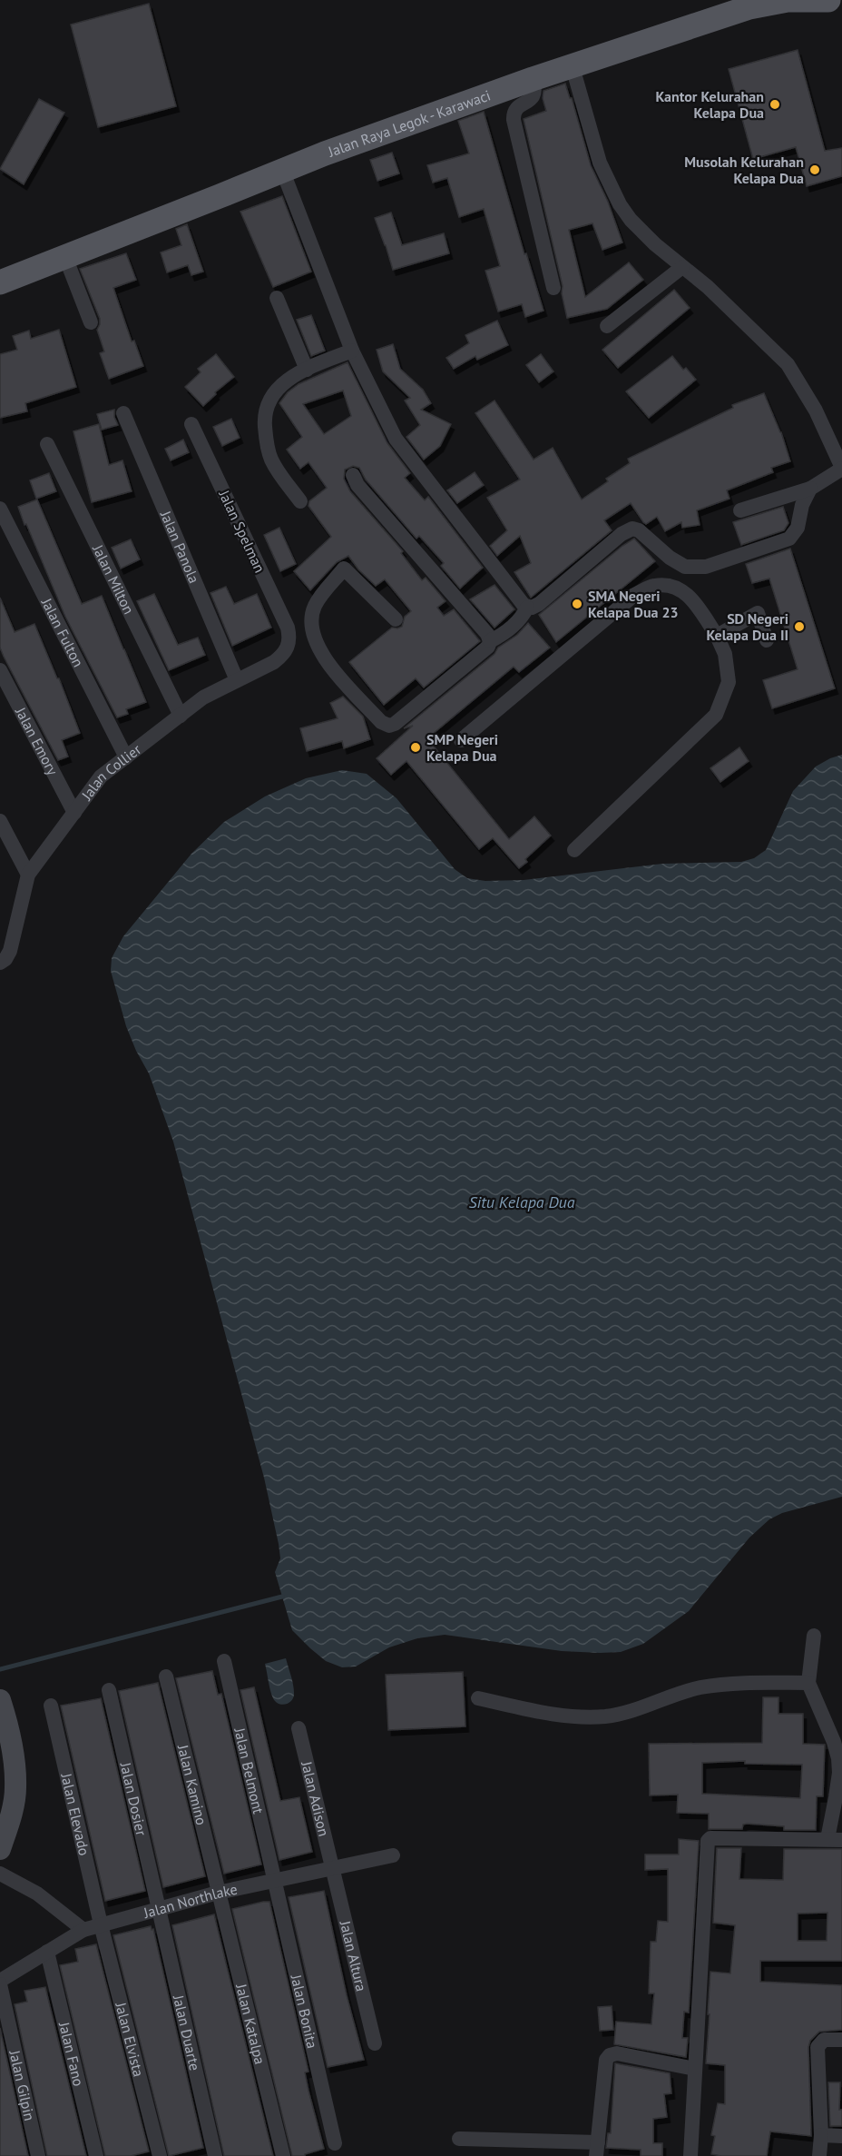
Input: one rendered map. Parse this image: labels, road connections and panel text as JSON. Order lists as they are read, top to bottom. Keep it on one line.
{"streets":{"main road":["Jalan Raya Legok - Karawaci"],"street":["Jalan Spelman","Jalan Panola","Jalan Milton","Jalan Fulton","Jalan Emory","Jalan Collier","Jalan Belmont","Jalan Kamino","Jalan Adison","Jalan Dosier","Jalan Elevado","Jalan Northlake","Jalan Altura","Jalan Bonita","Jalan Katalpa","Jalan Duarte","Jalan Elvista","Jalan Fano","Jalan Gilpin"]},"crossings":[["Jalan Spelman","Jalan Collier"],["Jalan Panola","Jalan Collier"],["Jalan Milton","Jalan Collier"],["Jalan Fulton","Jalan Collier"],["Jalan Emory","Jalan Collier"],["Jalan Belmont","Jalan Northlake"],["Jalan Belmont","Jalan Bonita"],["Jalan Kamino","Jalan Northlake"],["Jalan Kamino","Jalan Katalpa"],["Jalan Adison","Jalan Northlake"],["Jalan Adison","Jalan Altura"],["Jalan Dosier","Jalan Northlake"],["Jalan Dosier","Jalan Duarte"],["Jalan Elevado","Jalan Northlake"],["Jalan Elevado","Jalan Elvista"],["Jalan Northlake","Jalan Altura"],["Jalan Northlake","Jalan Bonita"],["Jalan Northlake","Jalan Katalpa"],["Jalan Northlake","Jalan Duarte"],["Jalan Northlake","Jalan Elvista"],["Jalan Northlake","Jalan Fano"],["Jalan Northlake","Jalan Gilpin"]],"water":["Situ Kelapa Dua"],"places":["Kantor Kelurahan Kelapa Dua","Musolah Kelurahan Kelapa Dua","SMA Negeri Kelapa Dua 23","SD Negeri Kelapa Dua II","SMP Negeri Kelapa Dua"]}
